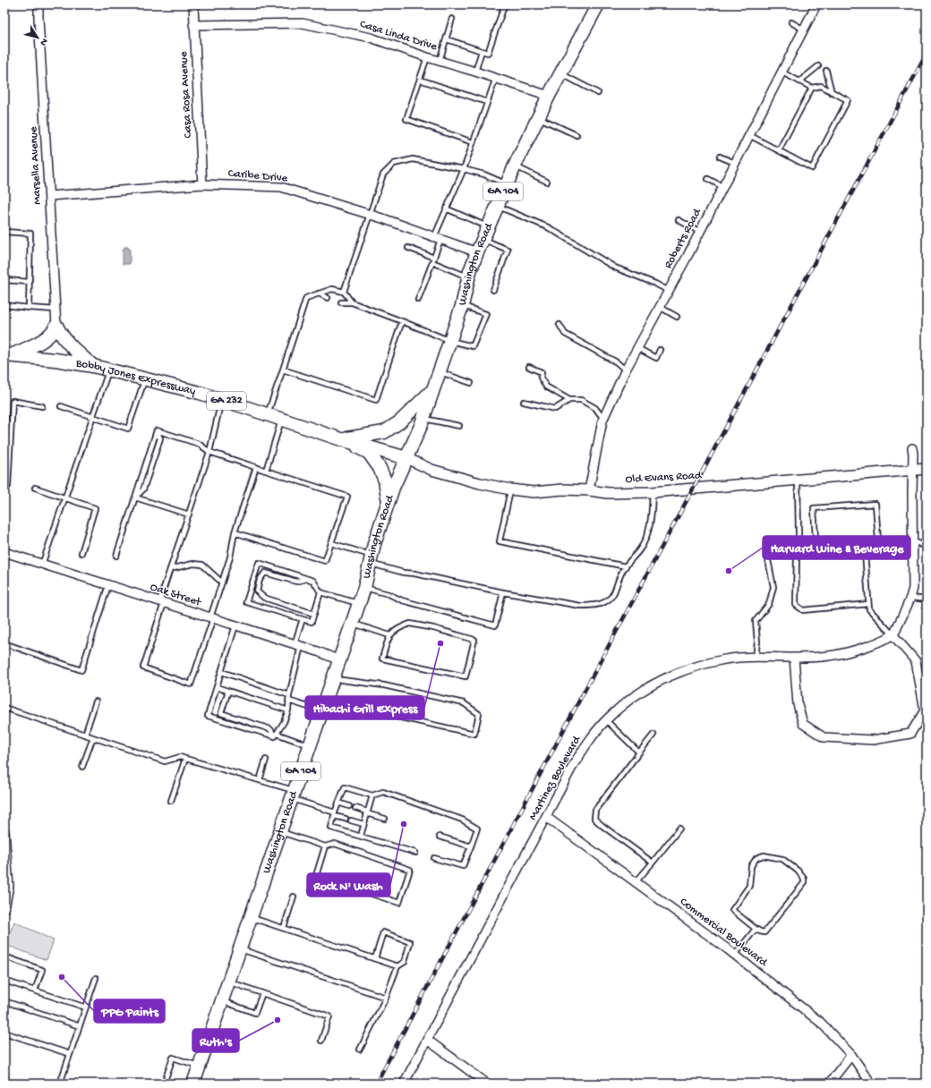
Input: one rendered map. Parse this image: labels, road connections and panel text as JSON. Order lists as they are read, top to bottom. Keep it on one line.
{"streets":{"main road":["GA 104","Washington Road","Bobby Jones Expressway","GA 232"],"street":["Casa Linda Drive","Casa Rosa Avenue","Marsella Avenue","Caribe Drive","Roberts Road","Old Evans Road","Oak Street","Martinez Boulevard","Commercial Boulevard"]},"crossings":[["Casa Linda Drive","Casa Rosa Avenue"],["Casa Linda Drive","Washington Road"],["Casa Rosa Avenue","Caribe Drive"],["Marsella Avenue","Caribe Drive"],["Caribe Drive","Washington Road"],["Roberts Road","Old Evans Road"],["Washington Road","Bobby Jones Expressway"],["Washington Road","Old Evans Road"],["Washington Road","Oak Street"],["Bobby Jones Expressway","Old Evans Road"],["Martinez Boulevard","Commercial Boulevard"]],"places":["Harvard Wine & Beverage","Hibachi Grill Express","Rock N' Wash","PPG Paints","Ruth's"],"north":"bottom right"}
